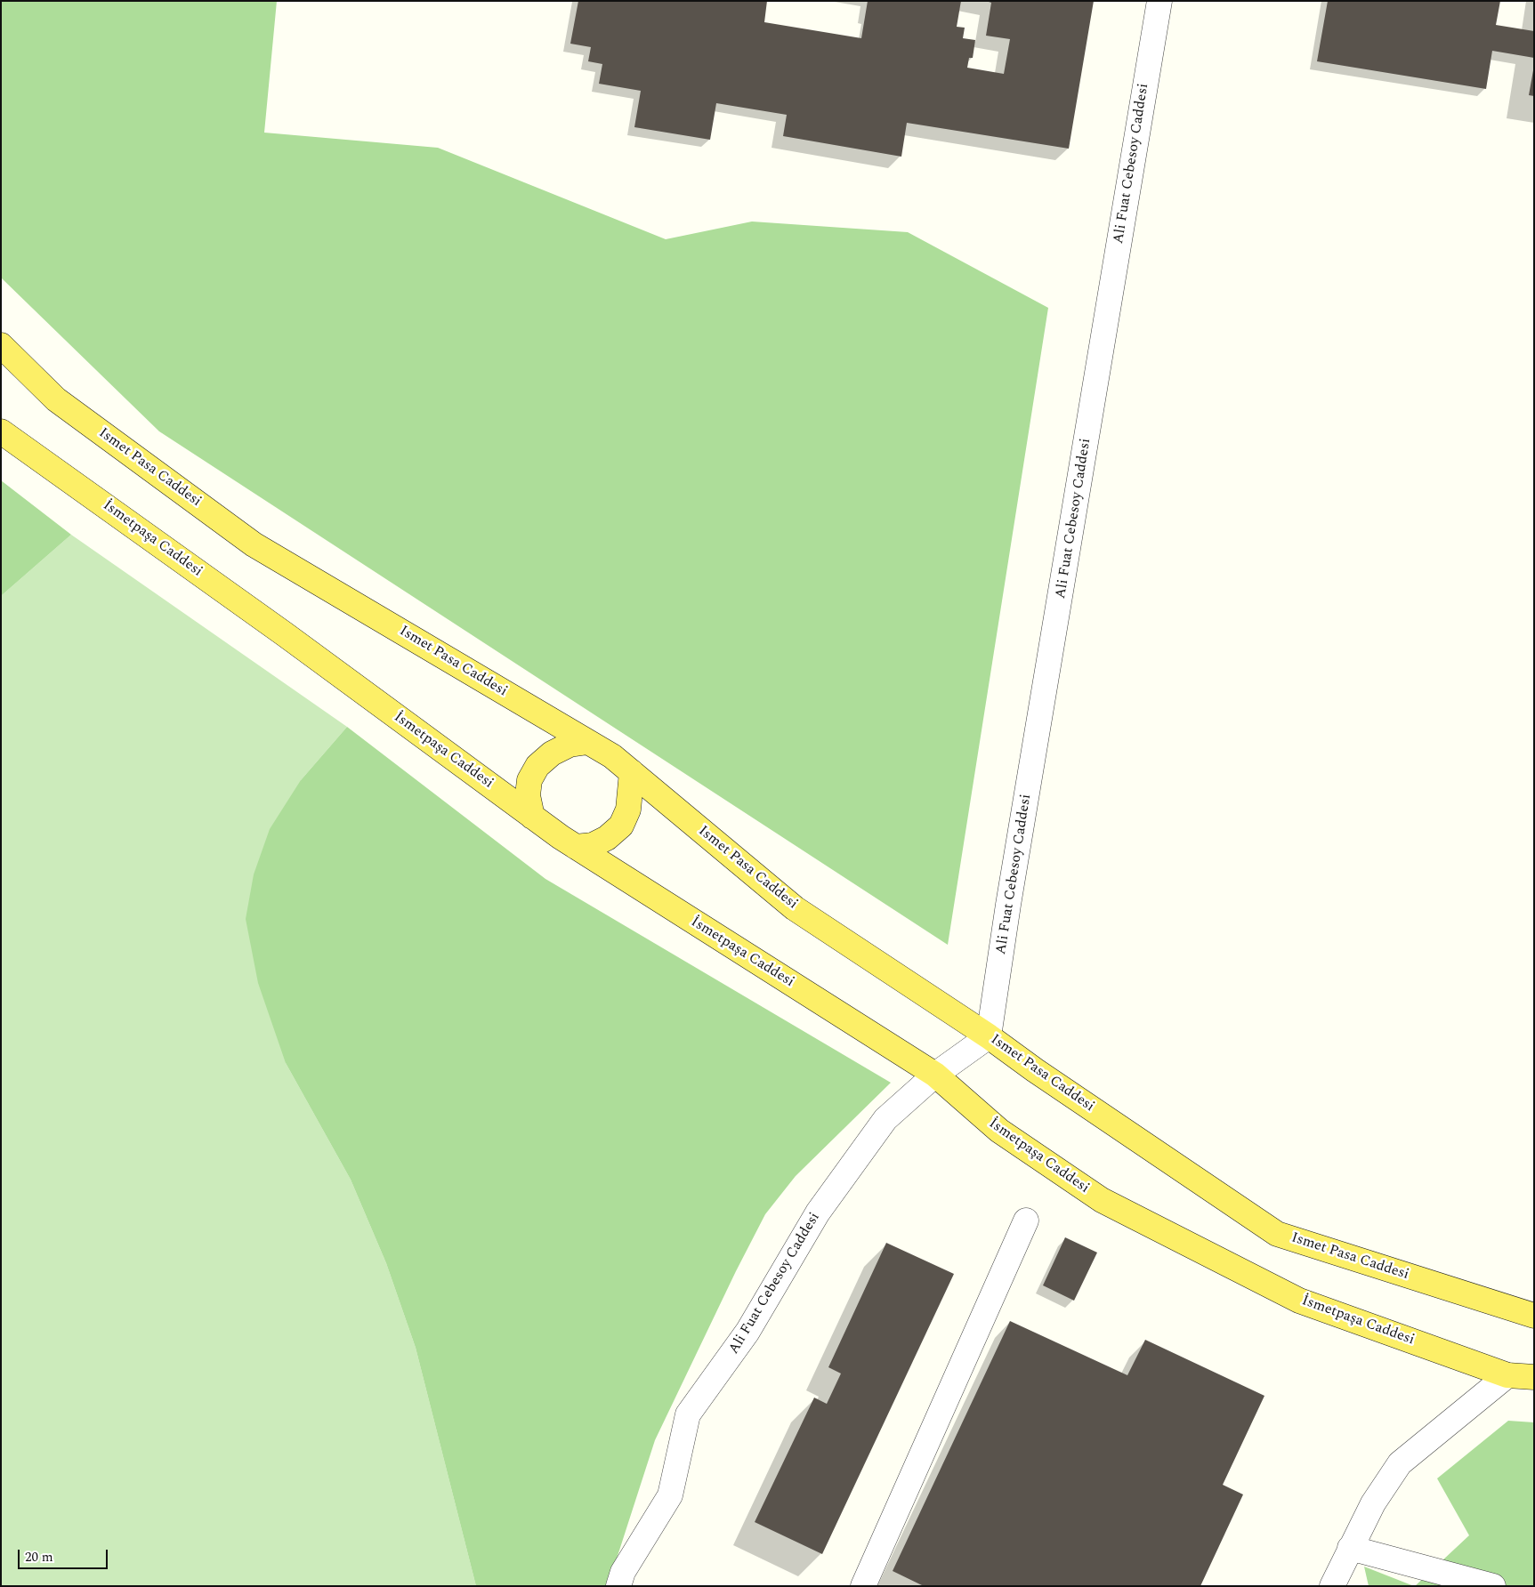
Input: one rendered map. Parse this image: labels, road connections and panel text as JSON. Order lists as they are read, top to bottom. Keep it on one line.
{"streets":{"main road":["Ismet Pasa Caddesi","İsmetpaşa Caddesi"],"street":["Ali Fuat Cebesoy Caddesi"]},"crossings":[["Ali Fuat Cebesoy Caddesi","Ismet Pasa Caddesi"],["Ali Fuat Cebesoy Caddesi","İsmetpaşa Caddesi"],["Ismet Pasa Caddesi","İsmetpaşa Caddesi"]],"scale_bar":"20 m"}
